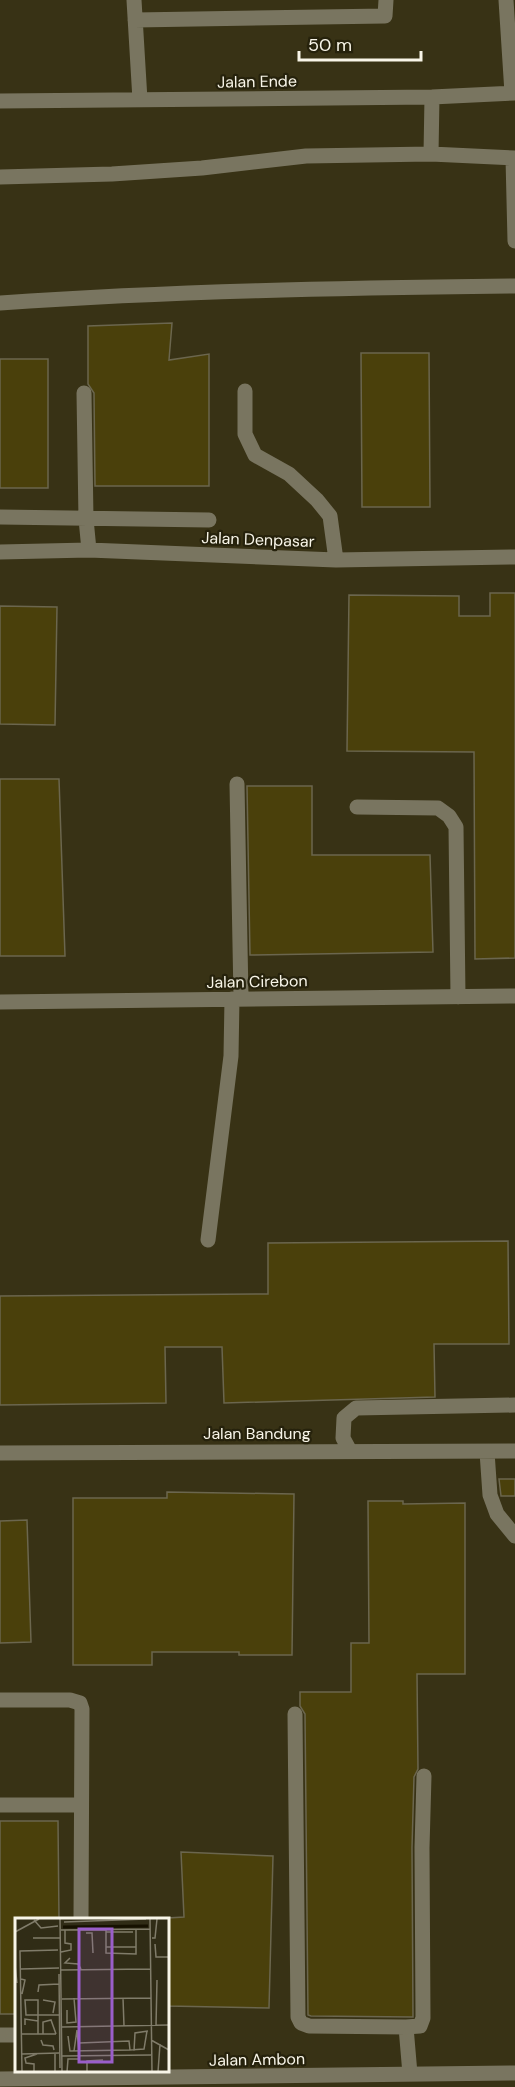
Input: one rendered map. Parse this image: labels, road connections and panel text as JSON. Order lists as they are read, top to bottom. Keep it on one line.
{"streets":{"lane":["Jalan Ende","Jalan Denpasar","Jalan Cirebon","Jalan Bandung","Jalan Ambon"]},"scale_bar":"50 m"}
